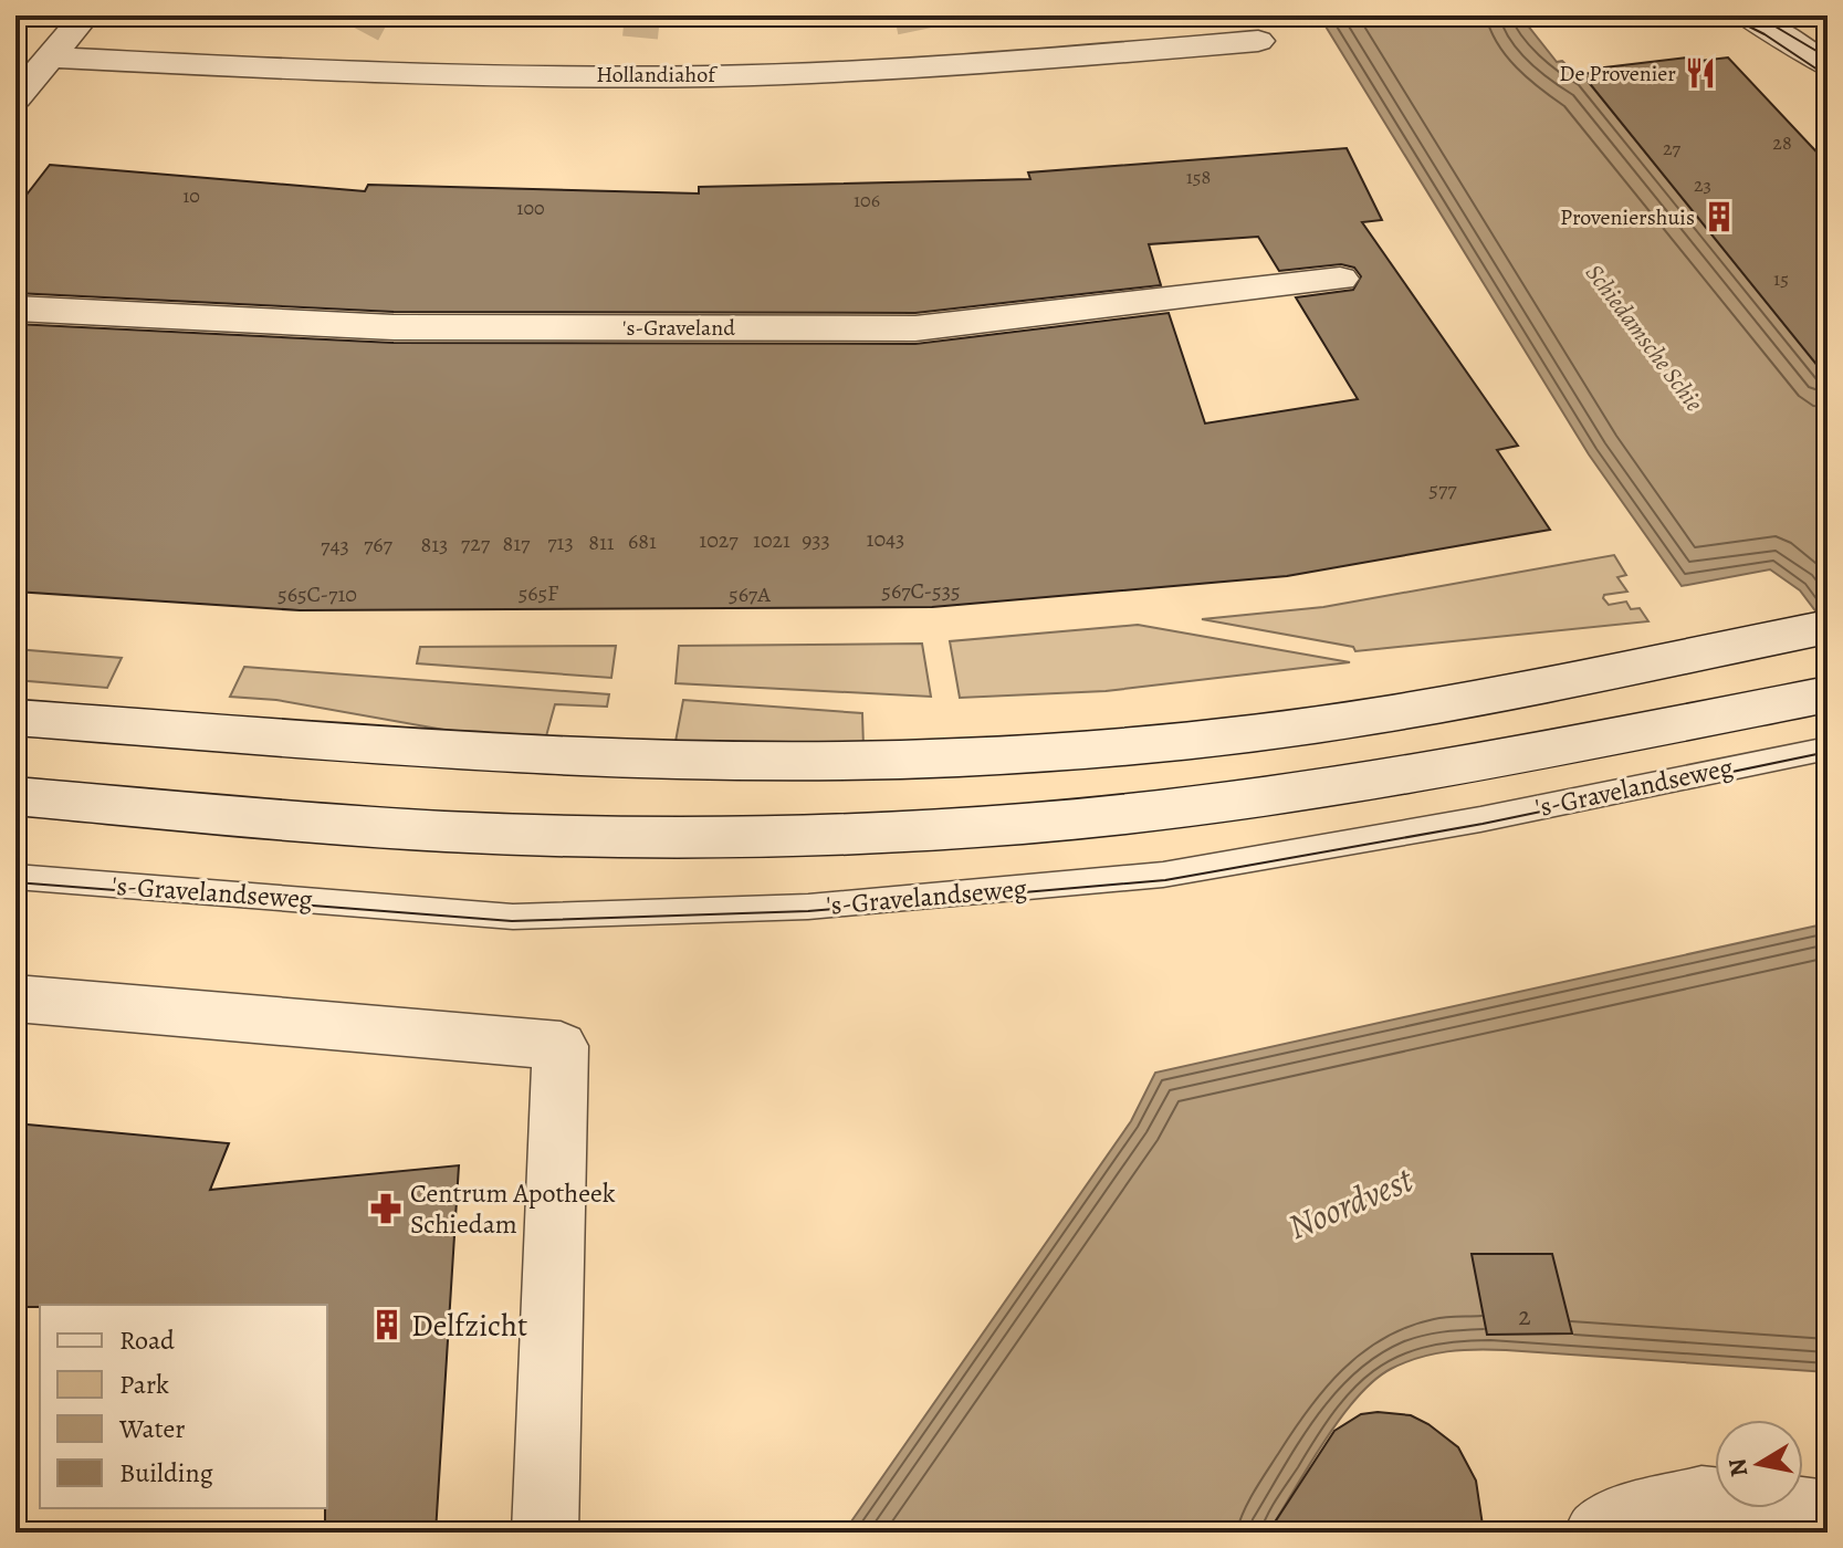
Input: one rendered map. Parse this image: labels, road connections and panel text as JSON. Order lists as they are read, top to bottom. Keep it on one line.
{"streets":{"street":["Hollandiahof","'s-Graveland","'s-Gravelandseweg"]},"water":["Schiedamsche Schie","Noordvest"],"places":{"restaurant":["De Provenier"],"building":["Proveniershuis","Delfzicht"],"pharmacy":["Centrum Apotheek Schiedam"]},"house_numbers":["28","27","158","23","10","106","100","15","577","1043","1027","1021","933","681","713","811","727","817","767","813","743","567C-535","565F","565C-710","567A","2"],"legend":["Road","Park","Water","Building"],"north":"left"}
